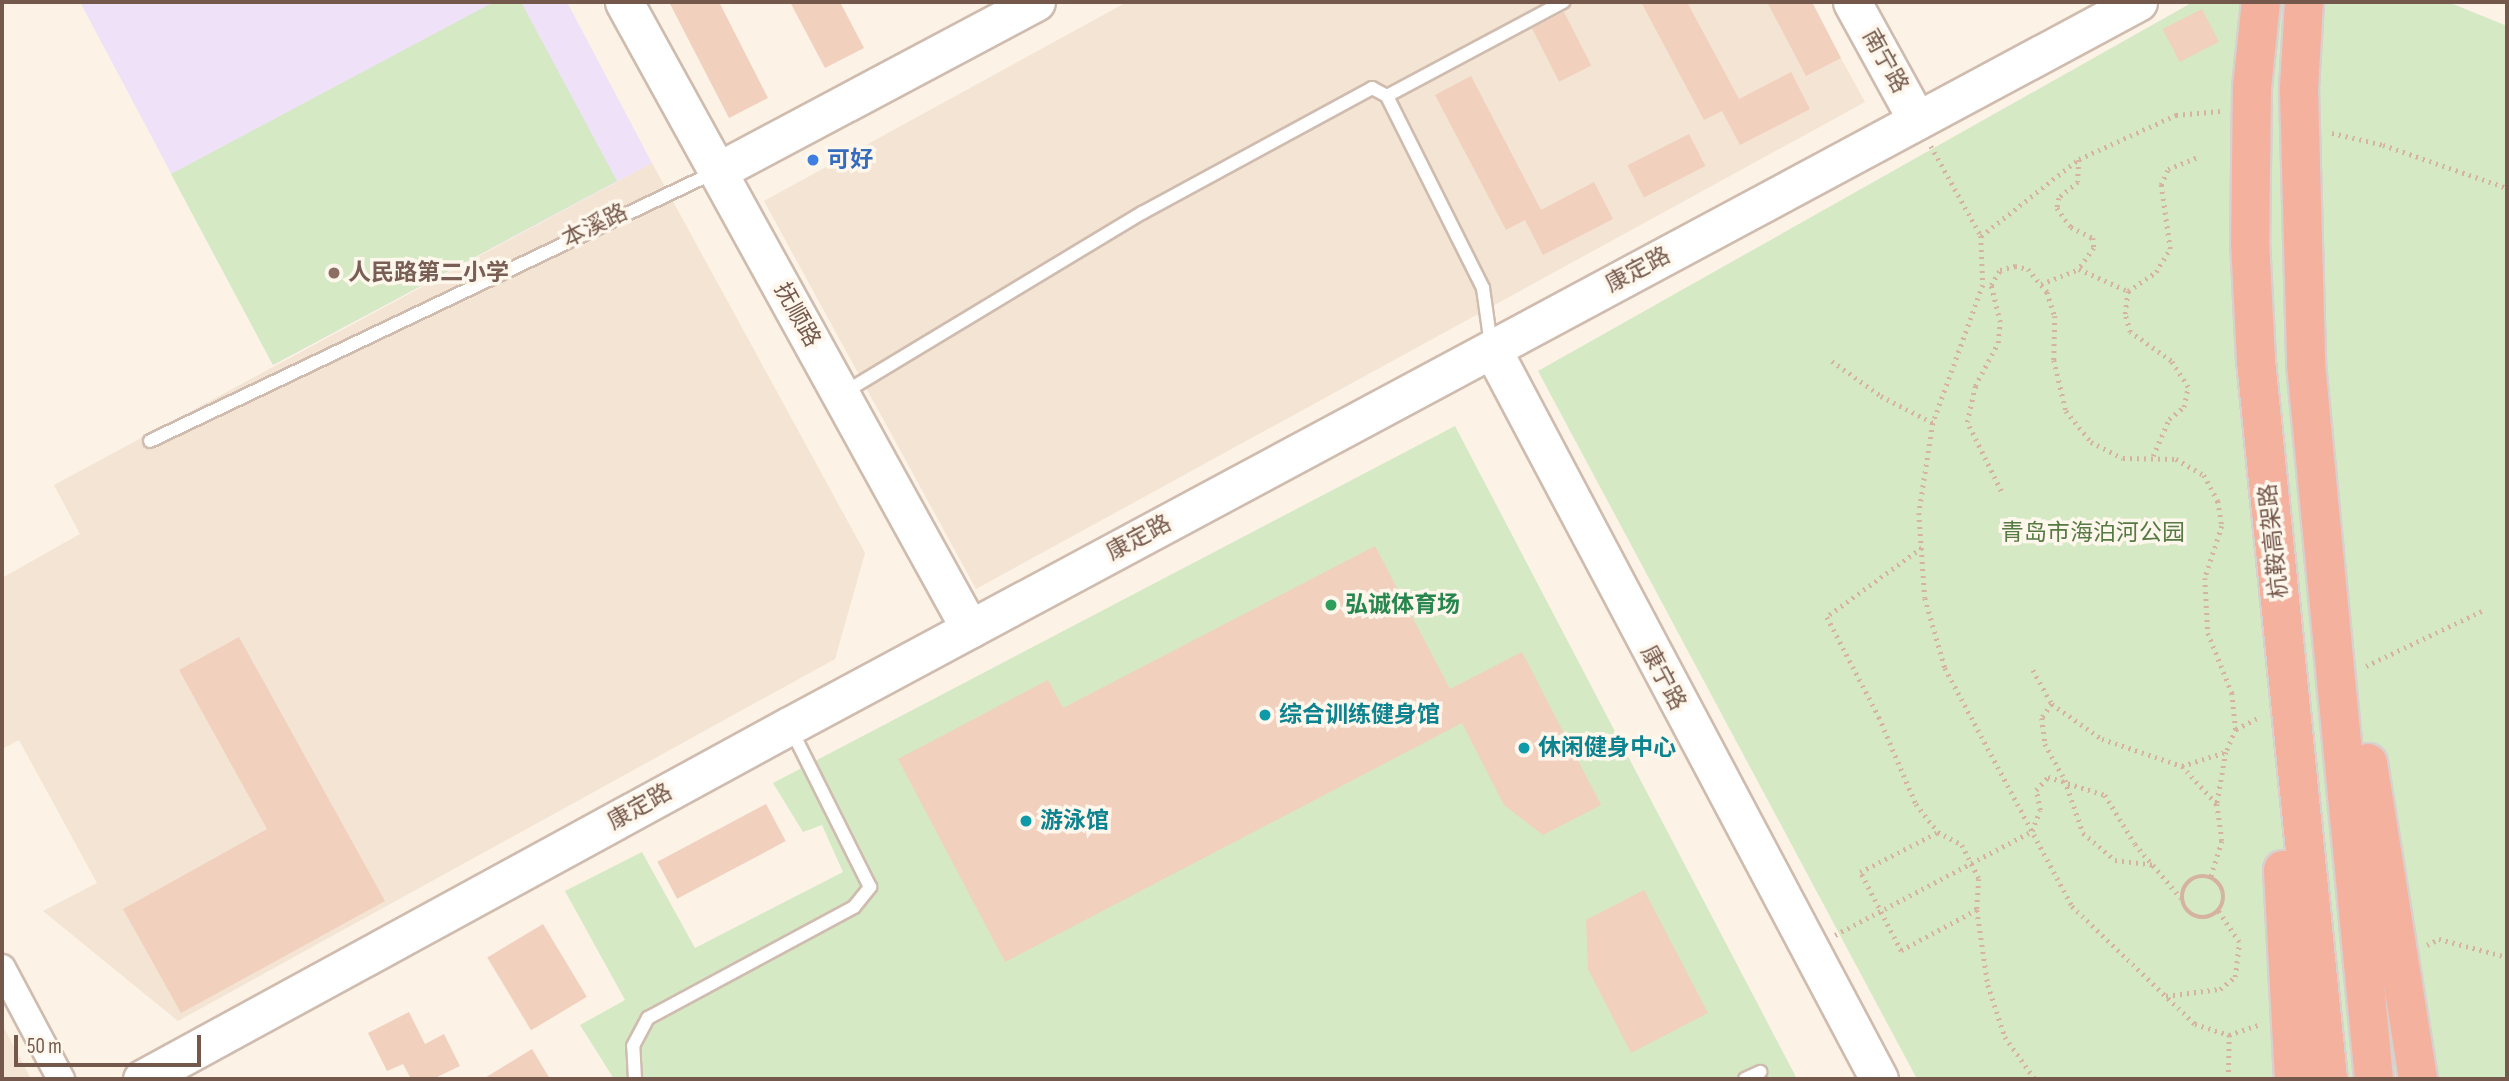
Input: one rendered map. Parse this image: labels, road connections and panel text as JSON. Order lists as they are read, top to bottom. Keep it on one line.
{"streets":{"highway":["杭鞍高架路"],"street":["南宁路","本溪路","康定路","抚顺路","康宁路"]},"crossings":[["南宁路","康定路"],["本溪路","抚顺路"],["康定路","抚顺路"],["康定路","康宁路"]],"parks":["青岛市海泊河公园"],"places":["可好","人民路第二小学","弘诚体育场","综合训练健身馆","休闲健身中心","游泳馆"],"scale_bar":"50 m"}
